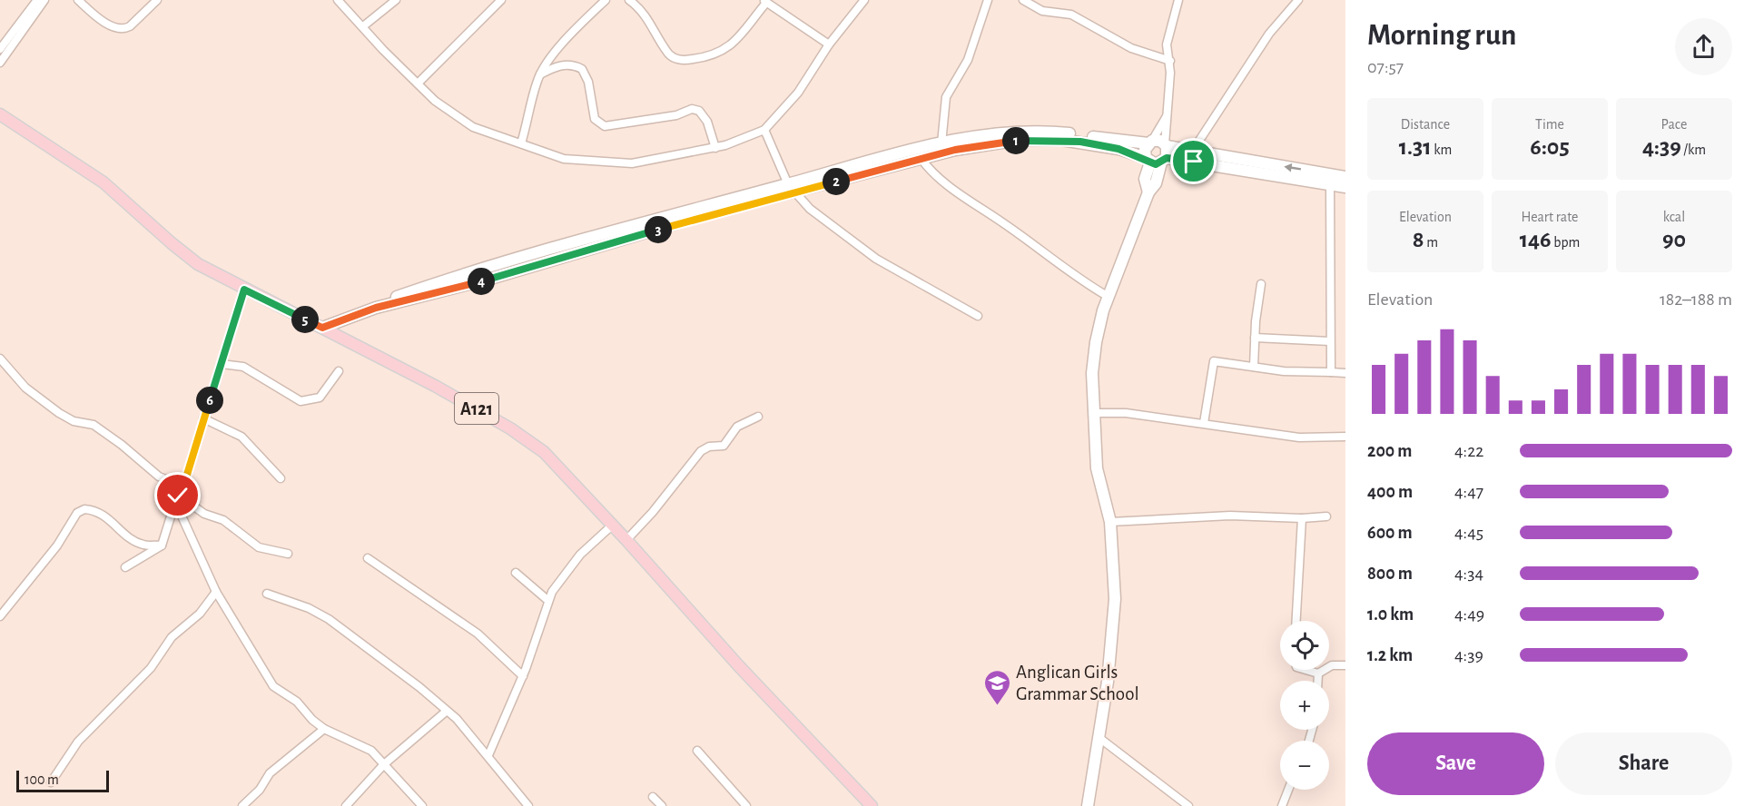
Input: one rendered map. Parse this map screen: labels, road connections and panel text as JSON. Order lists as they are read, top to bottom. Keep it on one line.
{"streets":{"main road":["A121"]},"places":{"school or university":["Anglican Girls Grammar School"]},"scale_bar":"100 m","page":{"heading":["Morning run","07:57"],"stats":[["Distance","1.31 km"],["Time","6:05"],["Pace","4:39 /km"],["Elevation","8 m"],["Heart rate","146 bpm"],["kcal","90"]],"pins":["1","2","3","4","5","6"],"chart":["Elevation","182–188 m"],"list":[{"name":"200 m","note":"4:22"},{"name":"400 m","note":"4:47"},{"name":"600 m","note":"4:45"},{"name":"800 m","note":"4:34"},{"name":"1.0 km","note":"4:49"},{"name":"1.2 km","note":"4:39"}],"map_buttons":["+","−"],"buttons":["Save","Share"],"scale":"100 m"}}
